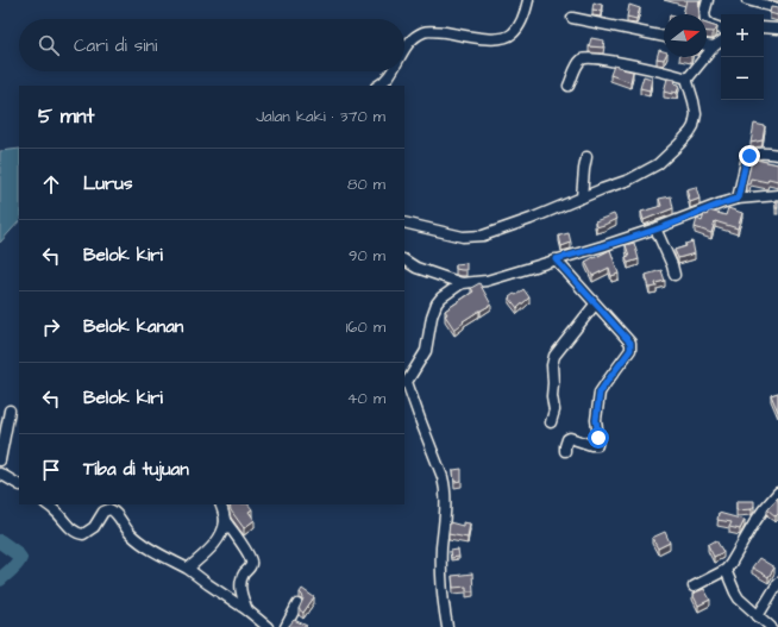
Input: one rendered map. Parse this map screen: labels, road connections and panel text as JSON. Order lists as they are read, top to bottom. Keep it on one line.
{"north":"right","page":{"map_buttons":["+","−"],"search":"Cari di sini","heading":["5 mnt","Jalan kaki · 370 m"],"list":[["Lurus","80 m"],["Belok kiri","90 m"],["Belok kanan","160 m"],["Belok kiri","40 m"],"Tiba di tujuan"]}}
